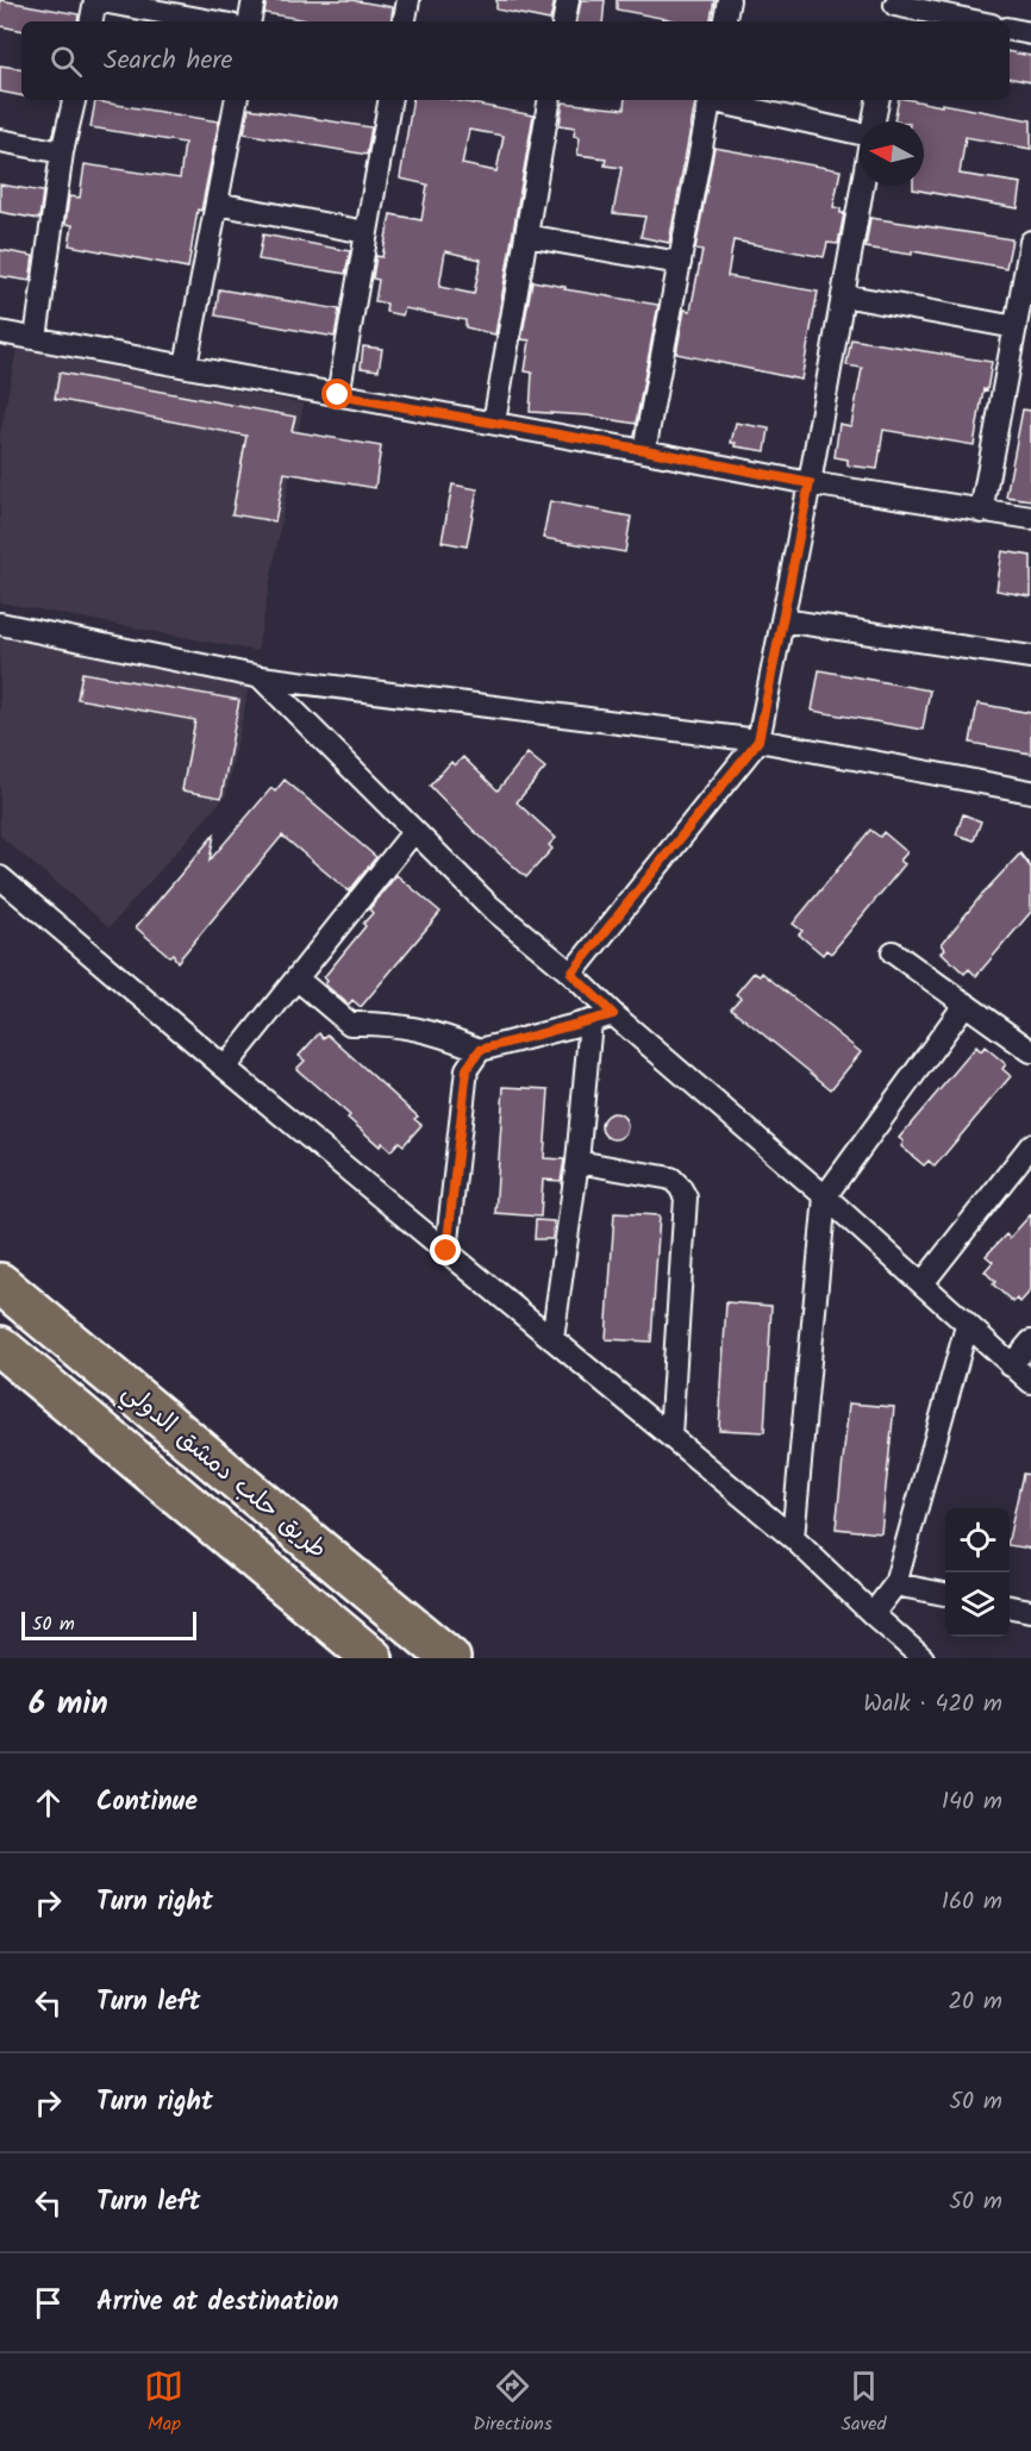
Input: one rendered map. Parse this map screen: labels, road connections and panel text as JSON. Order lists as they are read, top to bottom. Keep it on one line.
{"streets":{"highway":["طريق حلب دمشق الدولي"]},"scale_bar":"50 m","north":"left","page":{"search":"Search here","scale":"50 m","heading":["6 min","Walk · 420 m"],"list":[["Continue","140 m"],["Turn right","160 m"],["Turn left","20 m"],["Turn right","50 m"],["Turn left","50 m"],"Arrive at destination"],"nav":["Map","Directions","Saved"]}}
